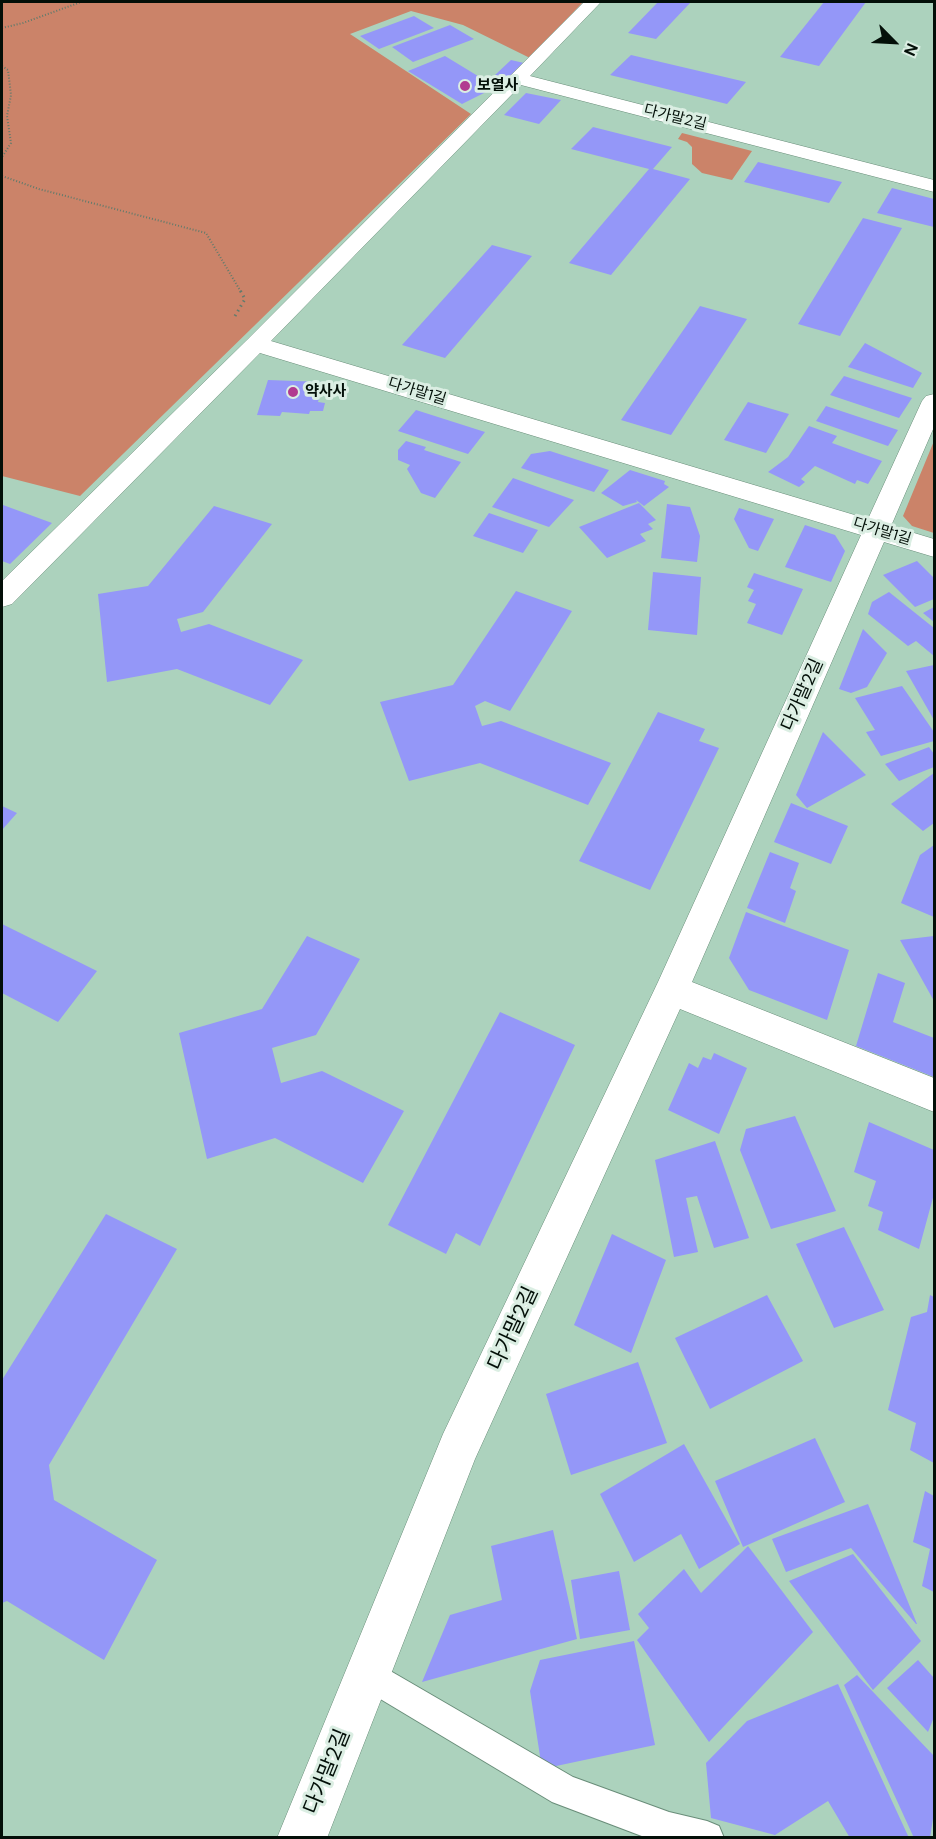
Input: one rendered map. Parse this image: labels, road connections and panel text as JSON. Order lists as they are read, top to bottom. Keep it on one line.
{"streets":{"street":["다가말2길","다가말1길"]},"crossings":[["다가말2길","다가말1길"]],"places":["보열사","약사사"],"north":"bottom right"}
